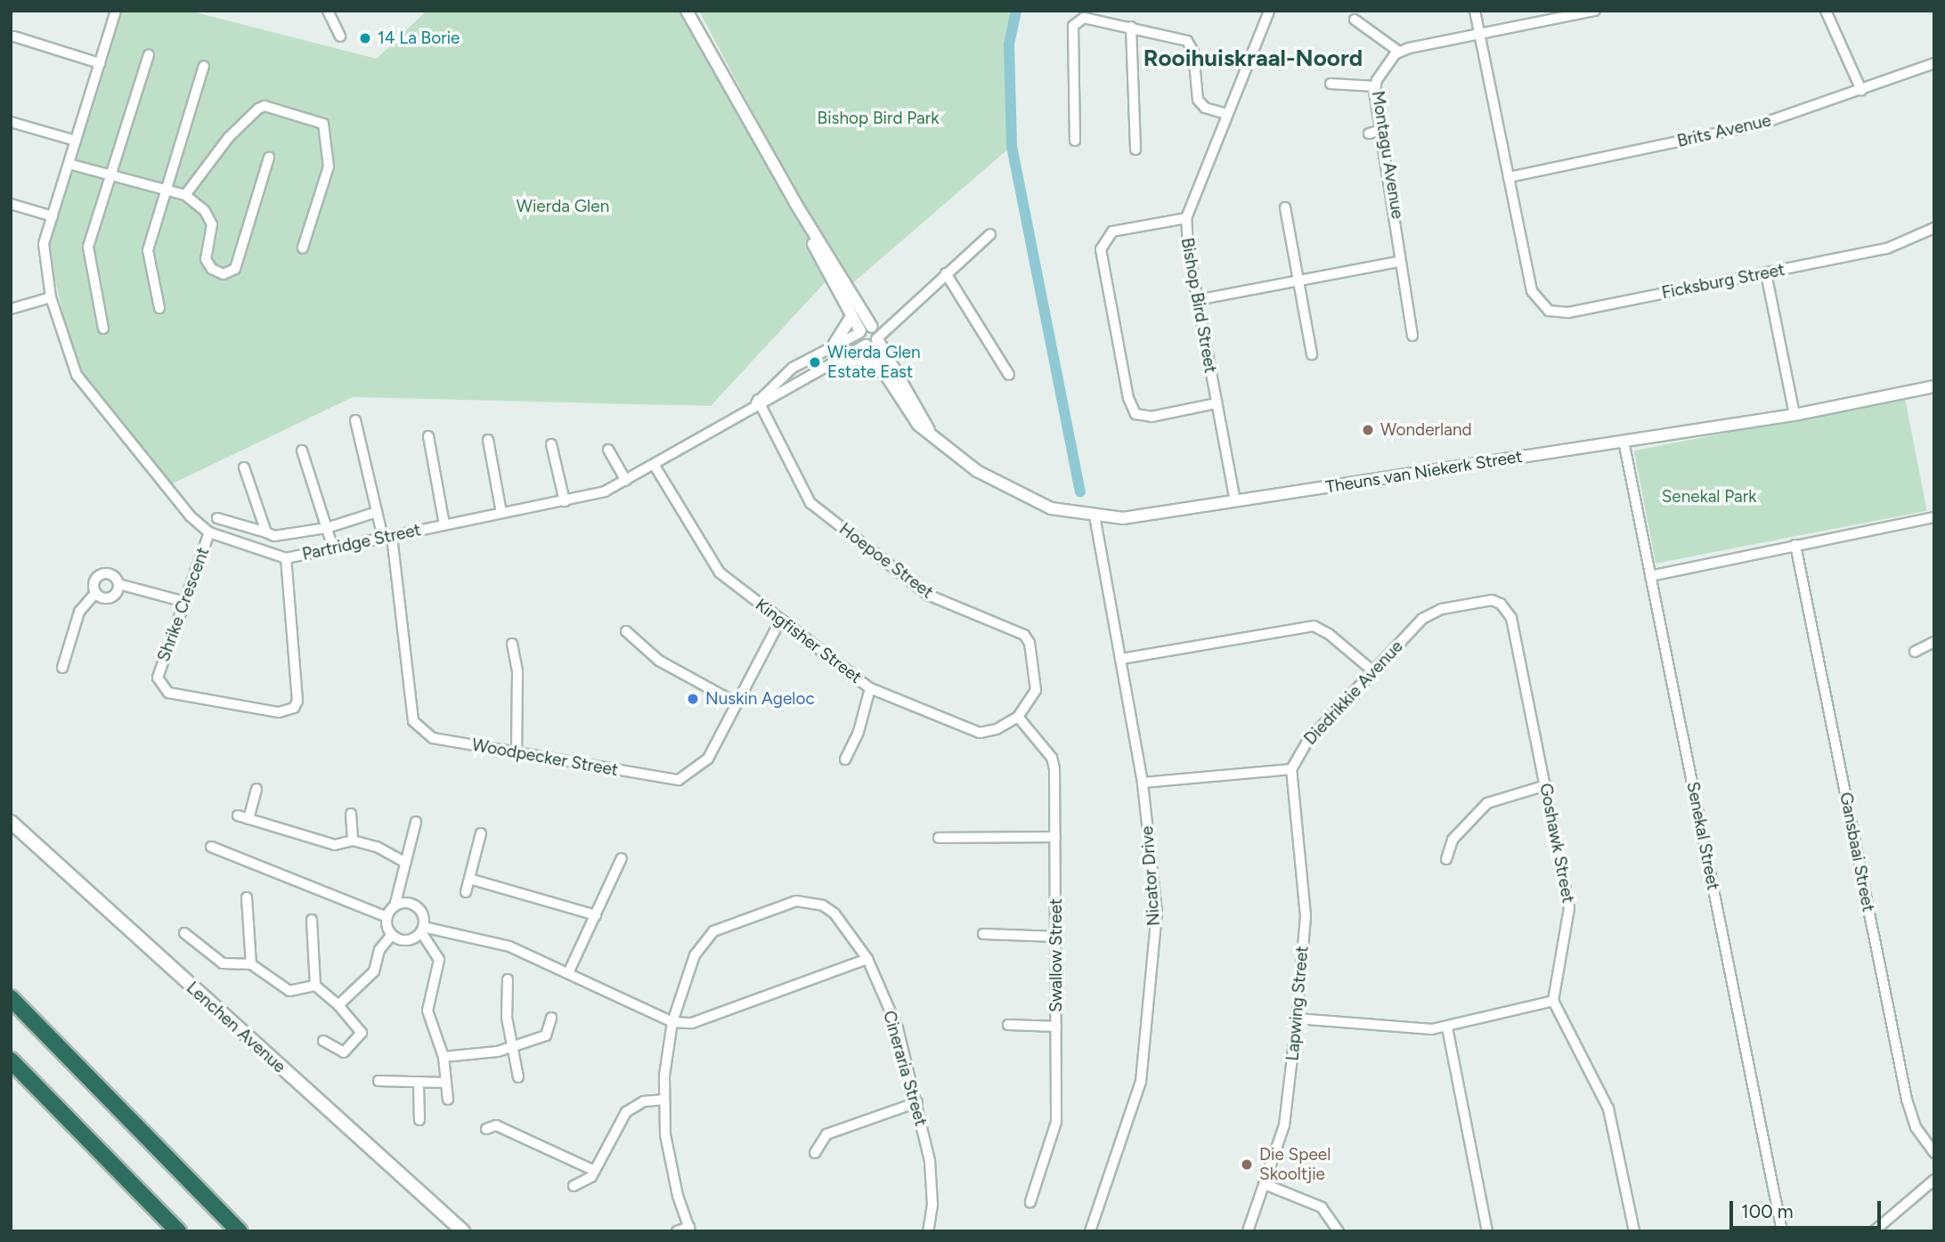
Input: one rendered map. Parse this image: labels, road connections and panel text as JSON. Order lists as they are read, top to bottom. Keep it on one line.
{"streets":{"main road":["Lenchen Avenue"],"street":["Brits Avenue","Montagu Avenue","Ficksburg Street","Bishop Bird Street","Theuns van Niekerk Street","Partridge Street","Hoepoe Street","Shrike Crescent","Kingfisher Street","Diedrikkie Avenue","Woodpecker Street","Senekal Street","Goshawk Street","Gansbaai Street","Nicator Drive","Swallow Street","Lapwing Street","Cineraria Street"]},"crossings":[["Brits Avenue","Ficksburg Street"],["Bishop Bird Street","Theuns van Niekerk Street"],["Theuns van Niekerk Street","Partridge Street"],["Theuns van Niekerk Street","Senekal Street"],["Theuns van Niekerk Street","Nicator Drive"],["Partridge Street","Hoepoe Street"],["Partridge Street","Shrike Crescent"],["Partridge Street","Kingfisher Street"],["Partridge Street","Woodpecker Street"],["Hoepoe Street","Kingfisher Street"],["Hoepoe Street","Swallow Street"],["Kingfisher Street","Woodpecker Street"],["Kingfisher Street","Swallow Street"],["Diedrikkie Avenue","Goshawk Street"],["Diedrikkie Avenue","Lapwing Street"]],"districts":["Rooihuiskraal-Noord"],"parks":["Bishop Bird Park","Wierda Glen","Senekal Park"],"places":["14 La Borie","Wierda Glen Estate East","Wonderland","Nuskin Ageloc","Die Speel Skooltjie"],"scale_bar":"100 m"}
